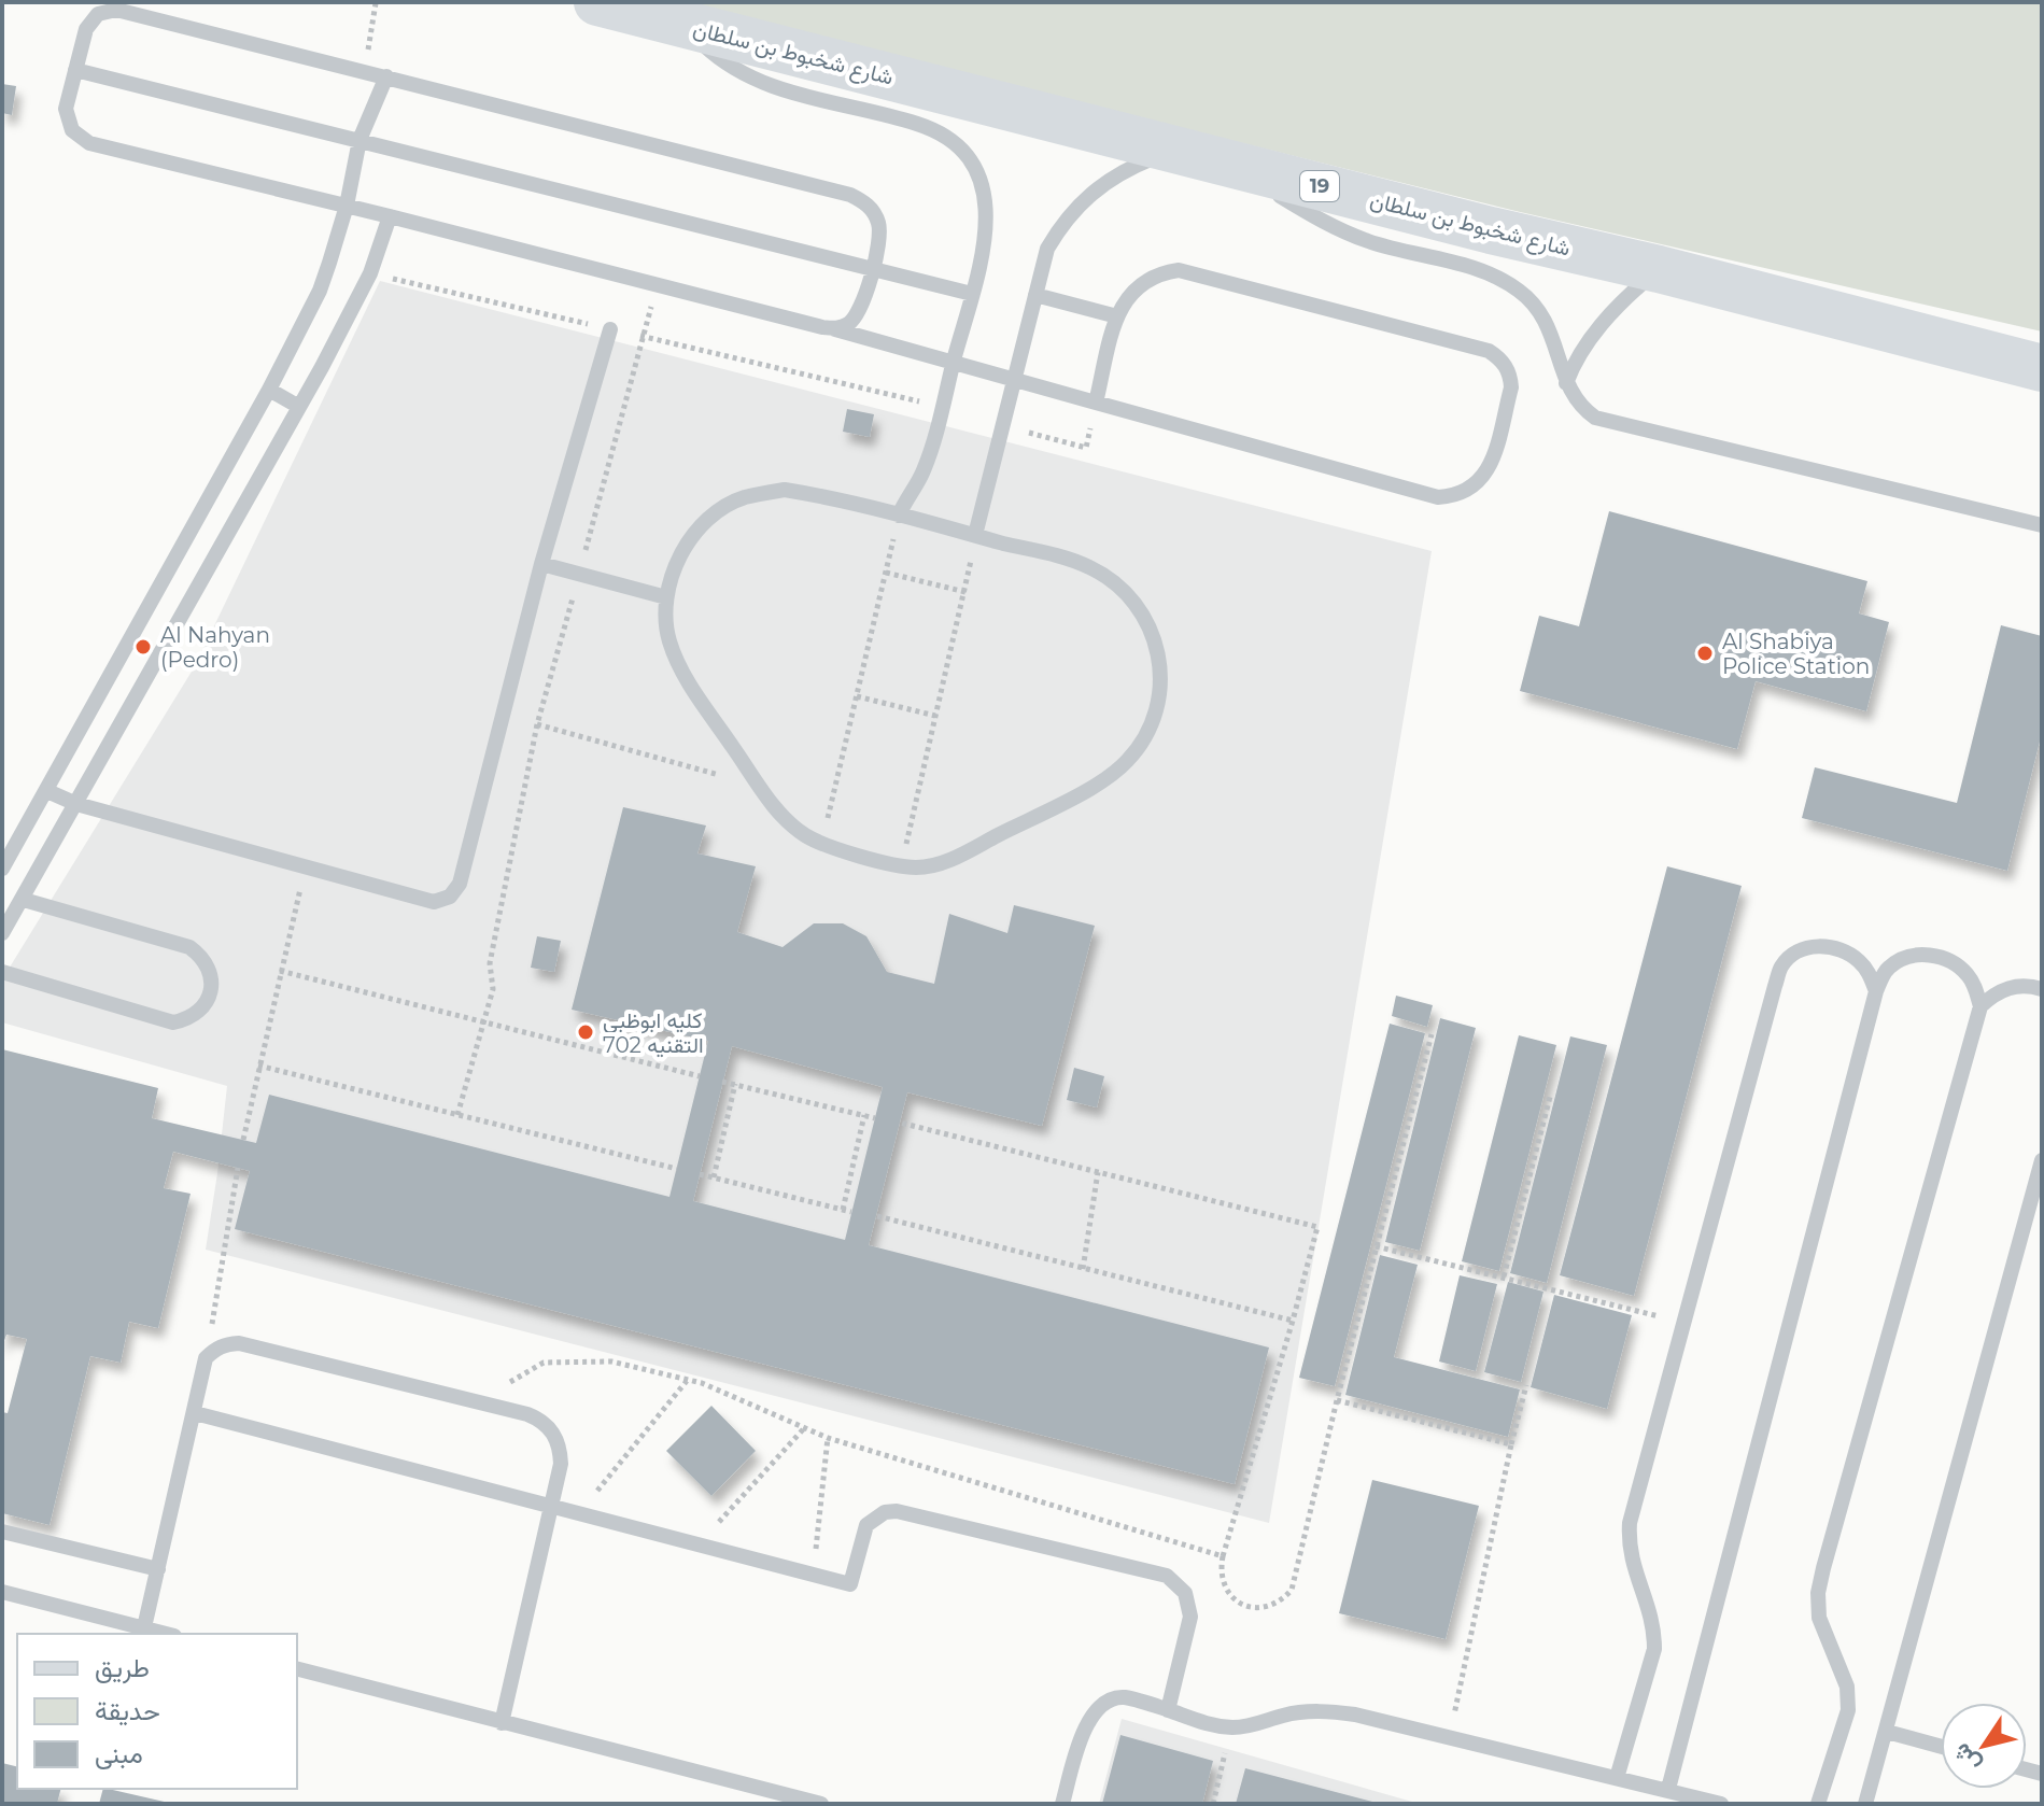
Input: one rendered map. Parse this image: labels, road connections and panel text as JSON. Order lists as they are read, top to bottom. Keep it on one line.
{"streets":{"main road":["شارع شخبوط بن سلطان","19"]},"places":["Al Nahyan (Pedro)","Al Shabiya Police Station","كليه ابوظبي التقنيه 702"],"legend":["طريق","حديقة","مبنى"],"north":"bottom left"}
